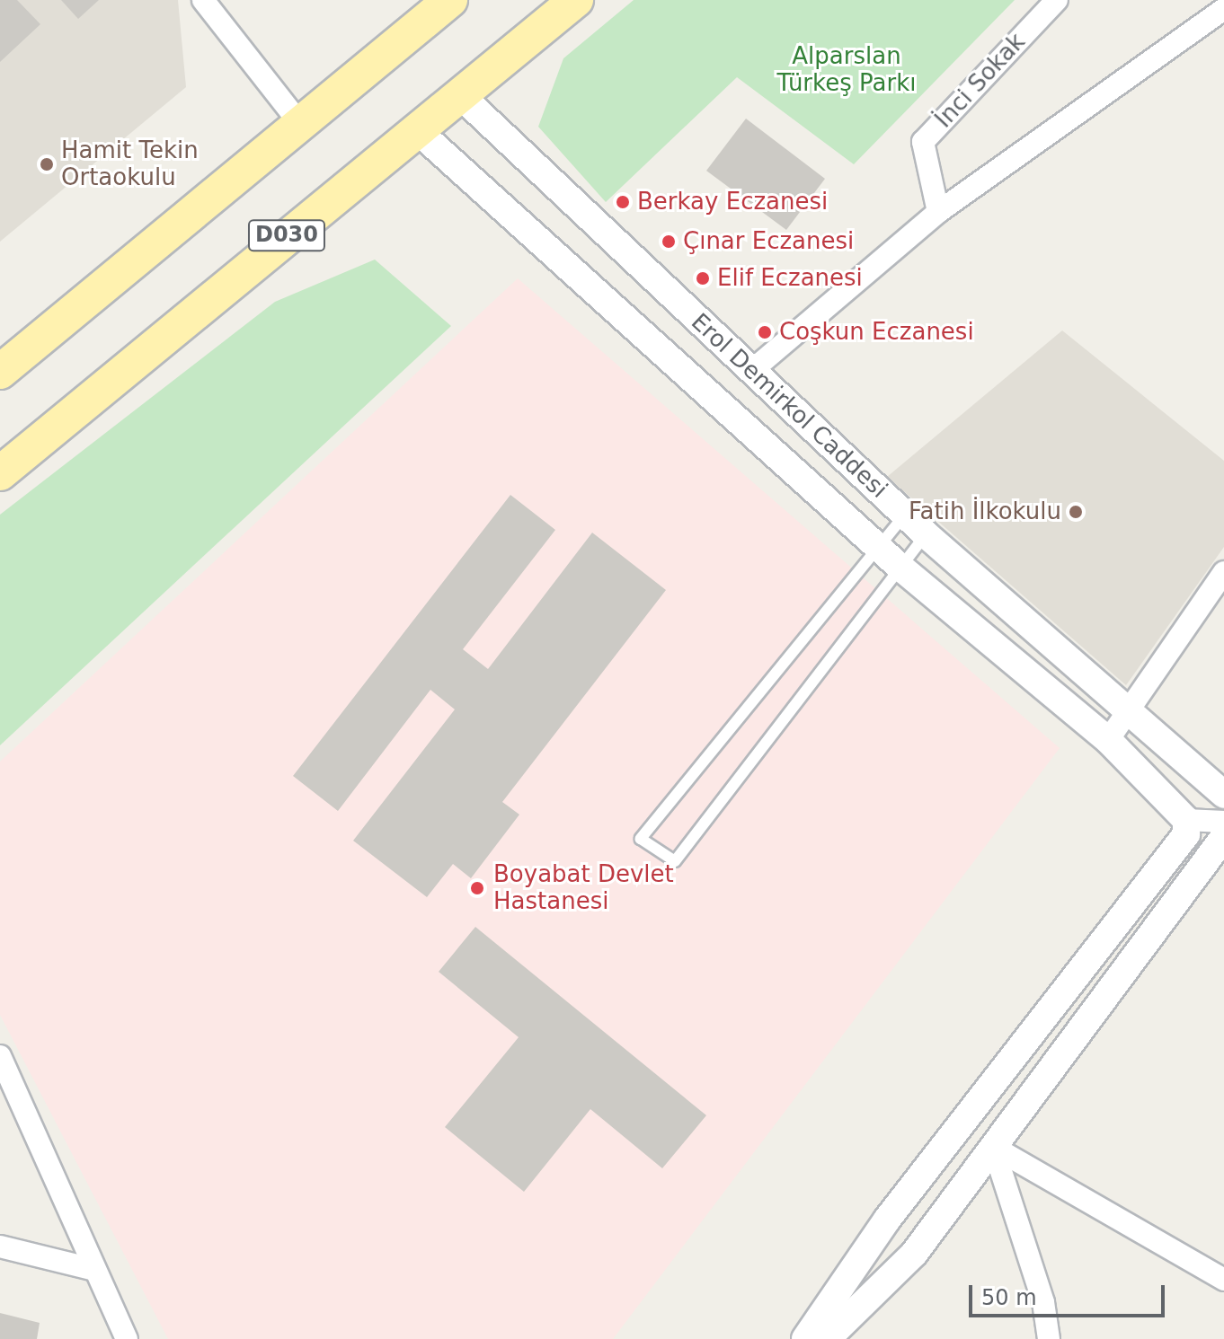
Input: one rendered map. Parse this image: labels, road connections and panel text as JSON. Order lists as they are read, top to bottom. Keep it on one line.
{"streets":{"main road":["D030"],"street":["İnci Sokak","Erol Demirkol Caddesi"]},"crossings":[["D030","Erol Demirkol Caddesi"]],"parks":["Alparslan Türkeş Parkı"],"places":["Hamit Tekin Ortaokulu","Berkay Eczanesi","Çınar Eczanesi","Elif Eczanesi","Coşkun Eczanesi","Fatih İlkokulu","Boyabat Devlet Hastanesi"],"scale_bar":"50 m"}
